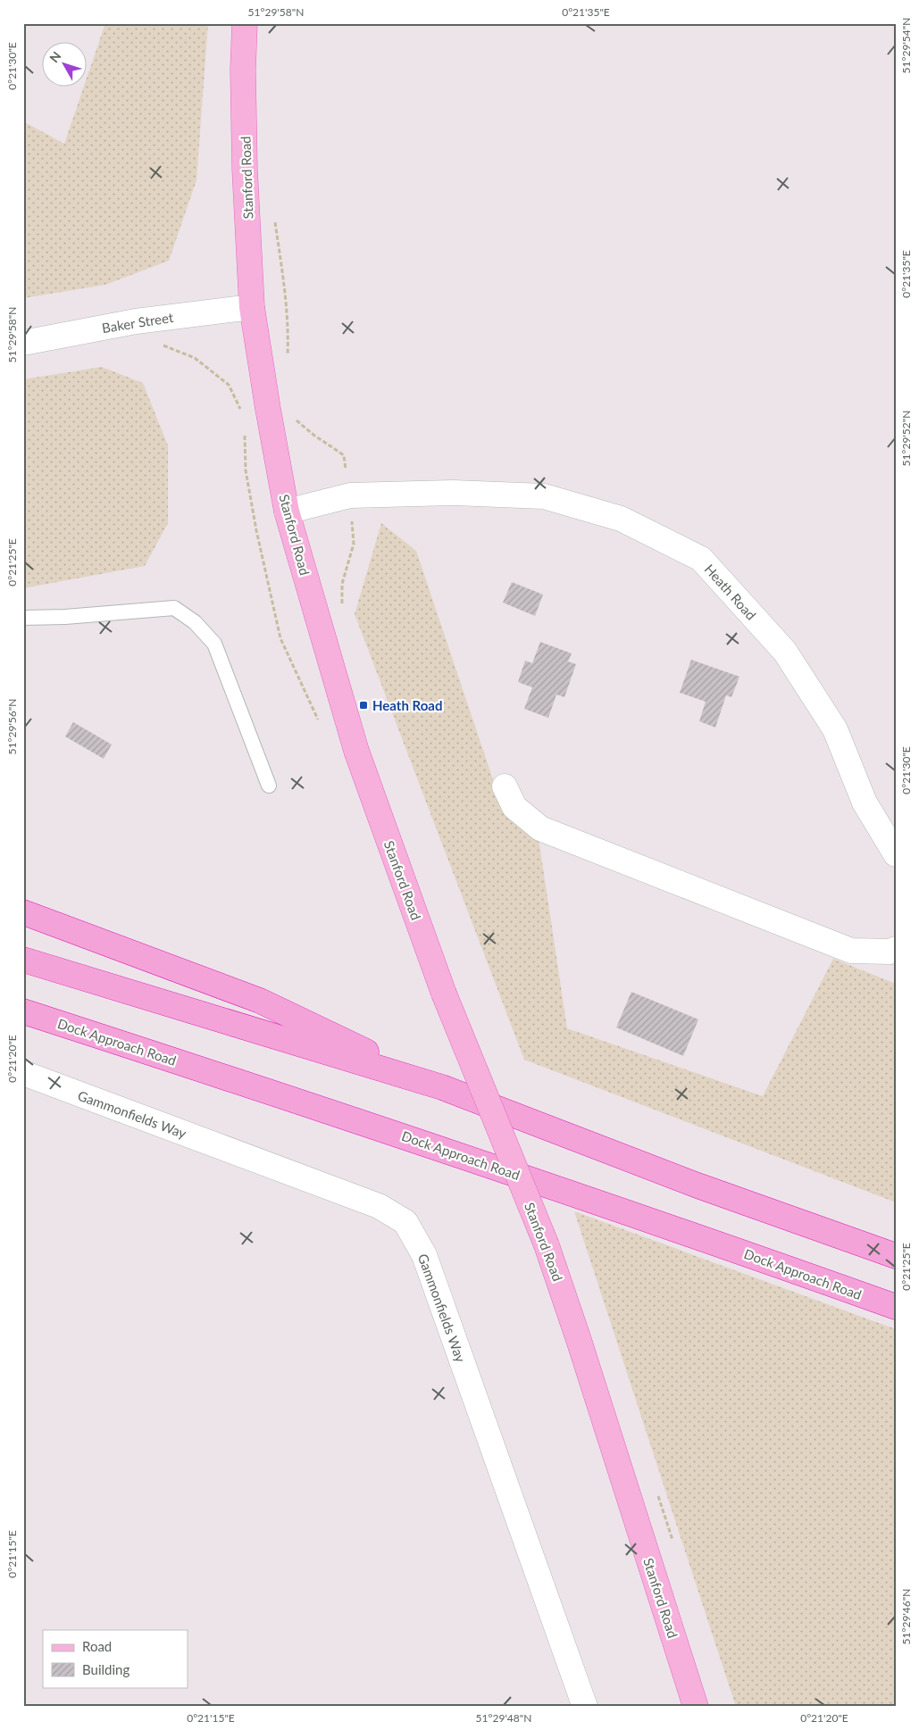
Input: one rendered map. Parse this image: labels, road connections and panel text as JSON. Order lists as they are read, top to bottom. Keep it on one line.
{"streets":{"highway":["Dock Approach Road"],"main road":["Stanford Road"],"street":["Baker Street","Heath Road","Gammonfields Way"]},"crossings":[["Stanford Road","Baker Street"],["Stanford Road","Heath Road"]],"places":{"transit":["Heath Road"]},"legend":["Road","Building"],"north":"top left","coordinates":["51°29'58\"N","0°21'35\"E","51°29'54\"N","0°21'30\"E","51°29'52\"N","0°21'25\"E","51°29'56\"N","0°21'20\"E","0°21'15\"E","51°29'46\"N","51°29'48\"N"]}
